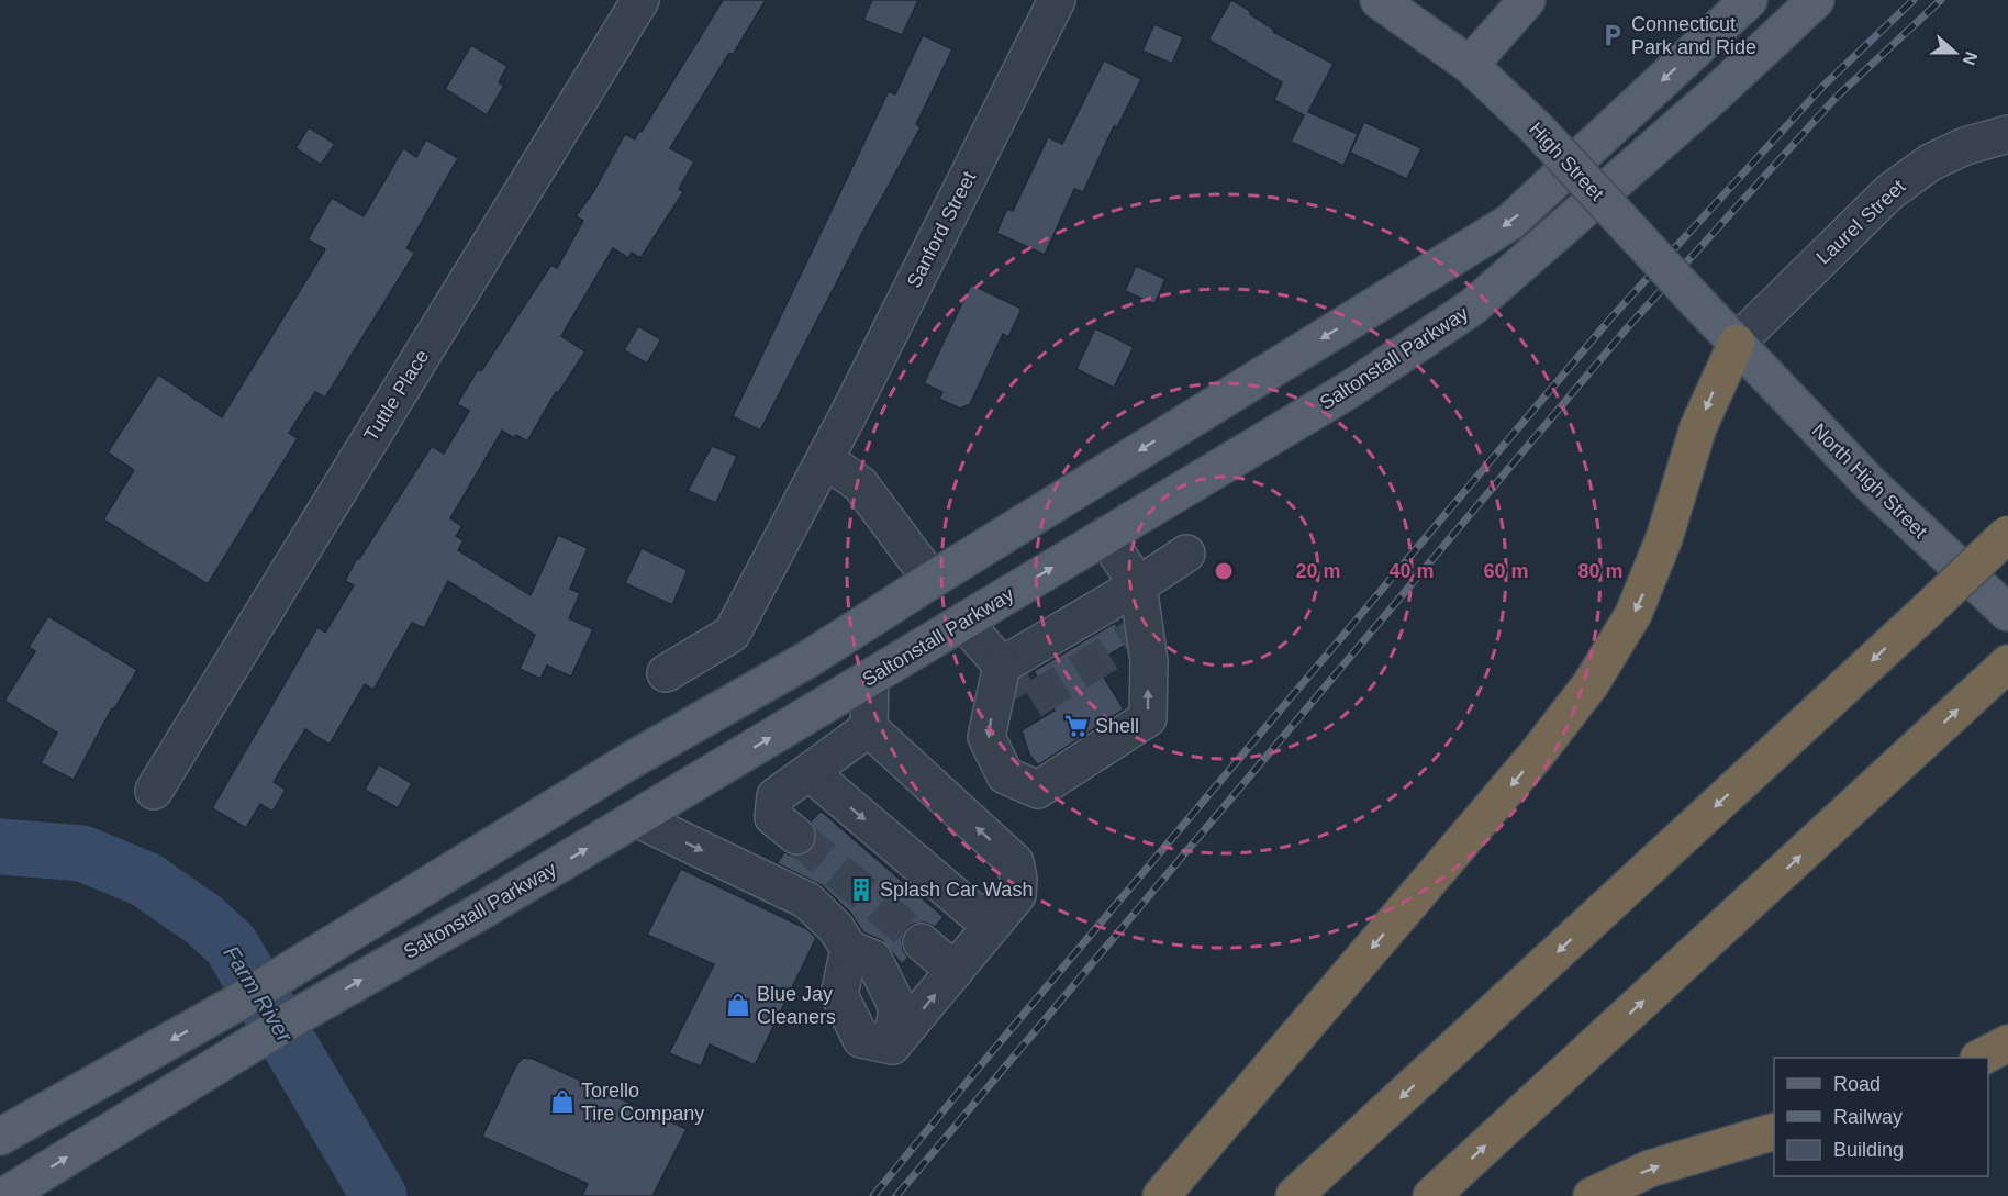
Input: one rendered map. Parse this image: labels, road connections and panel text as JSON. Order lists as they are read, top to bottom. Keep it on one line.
{"streets":{"main road":["High Street","Saltonstall Parkway","North High Street"],"street":["Laurel Street","Sanford Street","Tuttle Place"]},"crossings":[["High Street","Laurel Street"],["High Street","North High Street"],["Laurel Street","North High Street"]],"water":["Farm River"],"places":{"parking":["Connecticut Park and Ride"],"supermarket":["Shell"],"building":["Splash Car Wash"],"shop":["Blue Jay Cleaners","Torello Tire Company"]},"legend":["Road","Railway","Building"],"north":"right","rings":["20 m","40 m","60 m","80 m"]}
